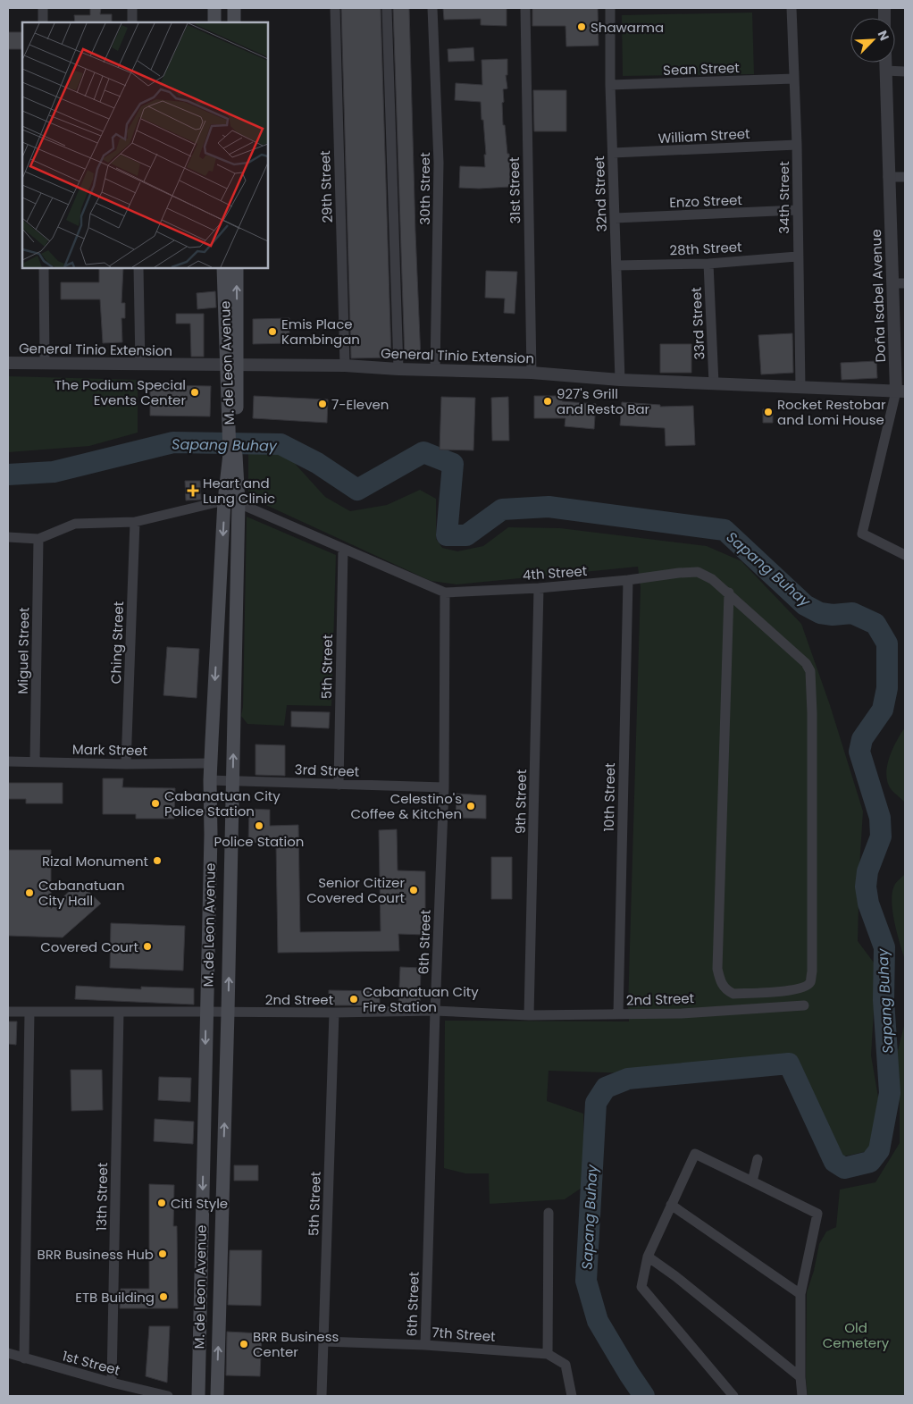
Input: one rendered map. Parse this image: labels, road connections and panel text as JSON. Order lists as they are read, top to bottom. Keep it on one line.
{"streets":{"main road":["M. de Leon Avenue"],"street":["Sean Street","William Street","29th Street","30th Street","31st Street","32nd Street","34th Street","Enzo Street","28th Street","Doña Isabel Avenue","33rd Street","General Tinio Extension","4th Street","Ching Street","Miguel Street","5th Street","Mark Street","3rd Street","10th Street","9th Street","6th Street","2nd Street","13th Street","7th Street","1st Street"]},"crossings":[["Sean Street","32nd Street"],["Sean Street","34th Street"],["William Street","32nd Street"],["William Street","34th Street"],["29th Street","General Tinio Extension"],["30th Street","General Tinio Extension"],["31st Street","General Tinio Extension"],["32nd Street","Enzo Street"],["32nd Street","28th Street"],["32nd Street","General Tinio Extension"],["34th Street","Enzo Street"],["34th Street","28th Street"],["34th Street","General Tinio Extension"],["28th Street","33rd Street"],["Doña Isabel Avenue","General Tinio Extension"],["33rd Street","General Tinio Extension"],["General Tinio Extension","M. de Leon Avenue"],["M. de Leon Avenue","4th Street"],["M. de Leon Avenue","Mark Street"],["M. de Leon Avenue","3rd Street"],["M. de Leon Avenue","2nd Street"],["4th Street","5th Street"],["4th Street","10th Street"],["4th Street","9th Street"],["4th Street","6th Street"],["Ching Street","Mark Street"],["Miguel Street","Mark Street"],["5th Street","3rd Street"],["5th Street","2nd Street"],["5th Street","7th Street"],["3rd Street","6th Street"],["10th Street","2nd Street"],["9th Street","2nd Street"],["6th Street","2nd Street"],["6th Street","7th Street"],["2nd Street","13th Street"],["13th Street","1st Street"]],"water":["Sapang Buhay"],"parks":["Old Cemetery"],"places":{"other":["Shawarma","Emis Place Kambingan","The Podium Special Events Center","927's Grill and Resto Bar","7-Eleven","Rocket Restobar and Lomi House","Cabanatuan City Police Station","Celestino's Coffee & Kitchen","Police Station","Rizal Monument","Senior Citizer Covered Court","Cabanatuan City Hall","Covered Court","Cabanatuan City Fire Station","Citi Style","BRR Business Hub","ETB Building","BRR Business Center"],"health":["Heart and Lung Clinic"]},"north":"top right"}
